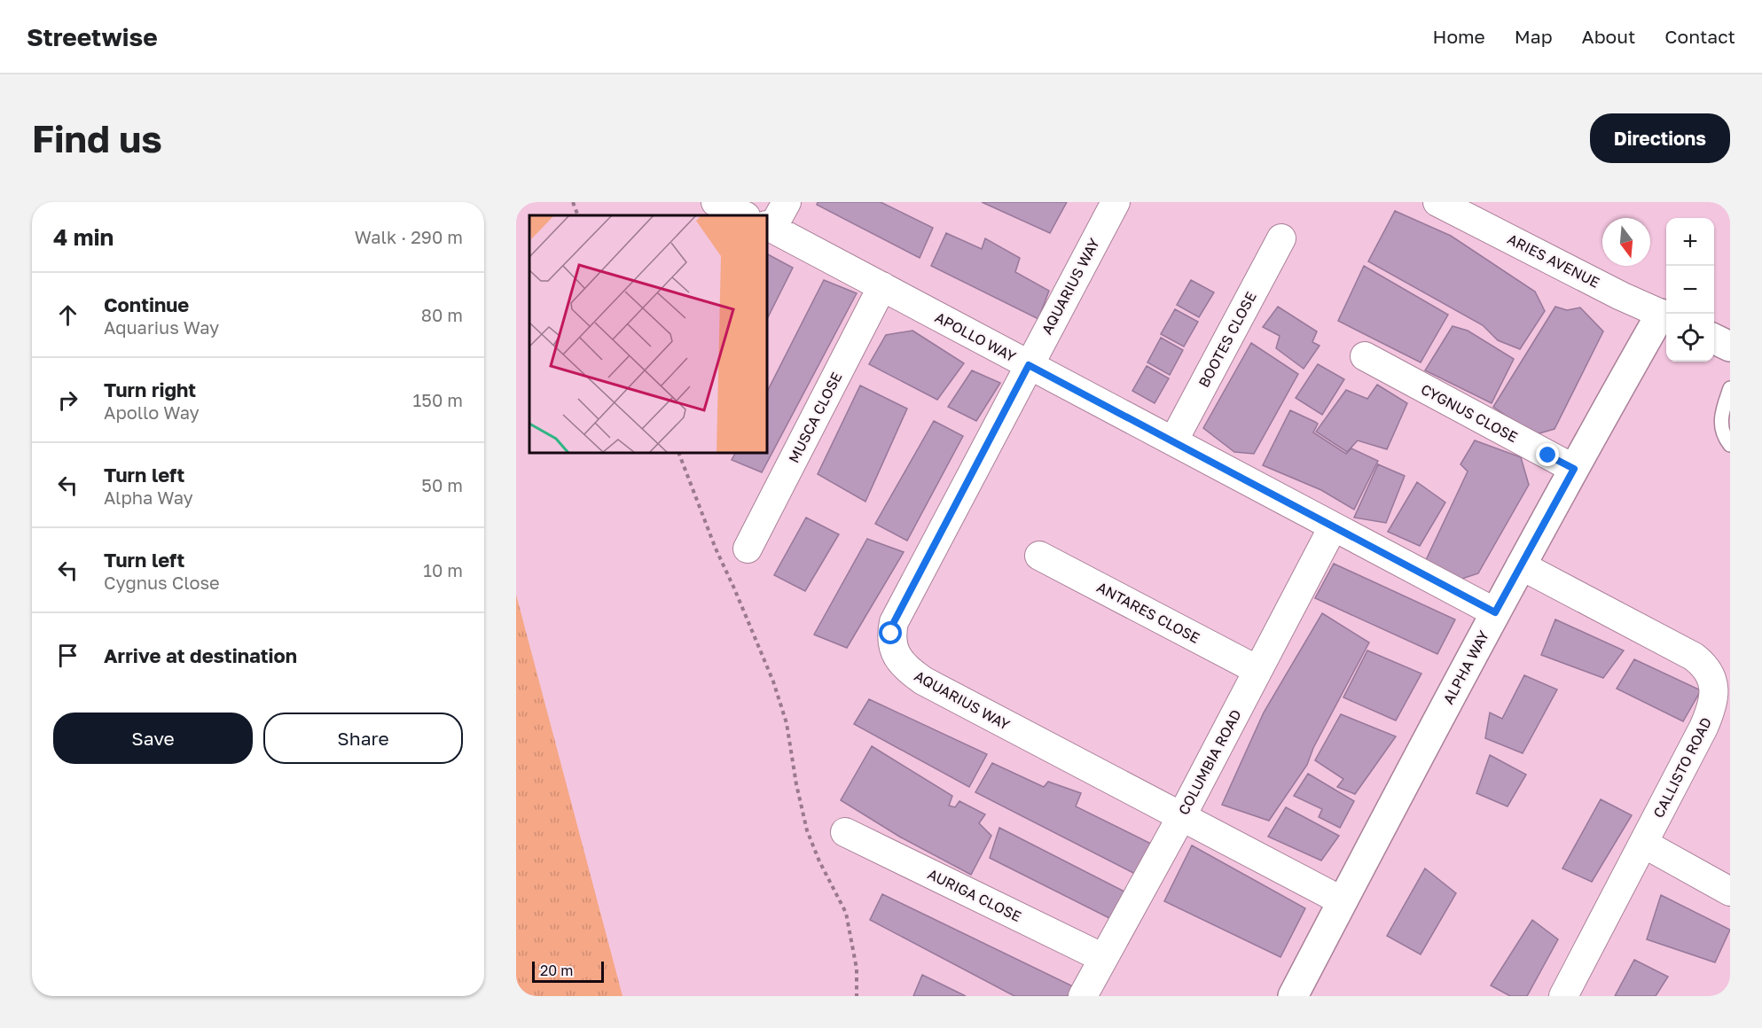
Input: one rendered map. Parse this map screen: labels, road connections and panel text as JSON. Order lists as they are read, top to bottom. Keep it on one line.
{"streets":{"street":["ARIES AVENUE","AQUARIUS WAY","APOLLO WAY","BOOTES CLOSE","CYGNUS CLOSE","MUSCA CLOSE","ANTARES CLOSE","ALPHA WAY","COLUMBIA ROAD","CALLISTO ROAD","AURIGA CLOSE"]},"crossings":[["ARIES AVENUE","ALPHA WAY"],["AQUARIUS WAY","APOLLO WAY"],["AQUARIUS WAY","ALPHA WAY"],["AQUARIUS WAY","COLUMBIA ROAD"],["APOLLO WAY","BOOTES CLOSE"],["APOLLO WAY","MUSCA CLOSE"],["APOLLO WAY","ALPHA WAY"],["APOLLO WAY","COLUMBIA ROAD"],["CYGNUS CLOSE","ALPHA WAY"],["ANTARES CLOSE","COLUMBIA ROAD"],["ALPHA WAY","CALLISTO ROAD"],["COLUMBIA ROAD","AURIGA CLOSE"]],"scale_bar":"20 m","north":"bottom","page":{"header":"Streetwise","nav":["Home","Map","About","Contact"],"buttons":["Directions",["Save","Share"]],"title":"Find us","heading":["4 min","Walk · 290 m"],"map_buttons":["+","−"],"list":[["Continue","Aquarius Way","80 m"],["Turn right","Apollo Way","150 m"],["Turn left","Alpha Way","50 m"],["Turn left","Cygnus Close","10 m"],"Arrive at destination"],"scale":"20 m"}}
